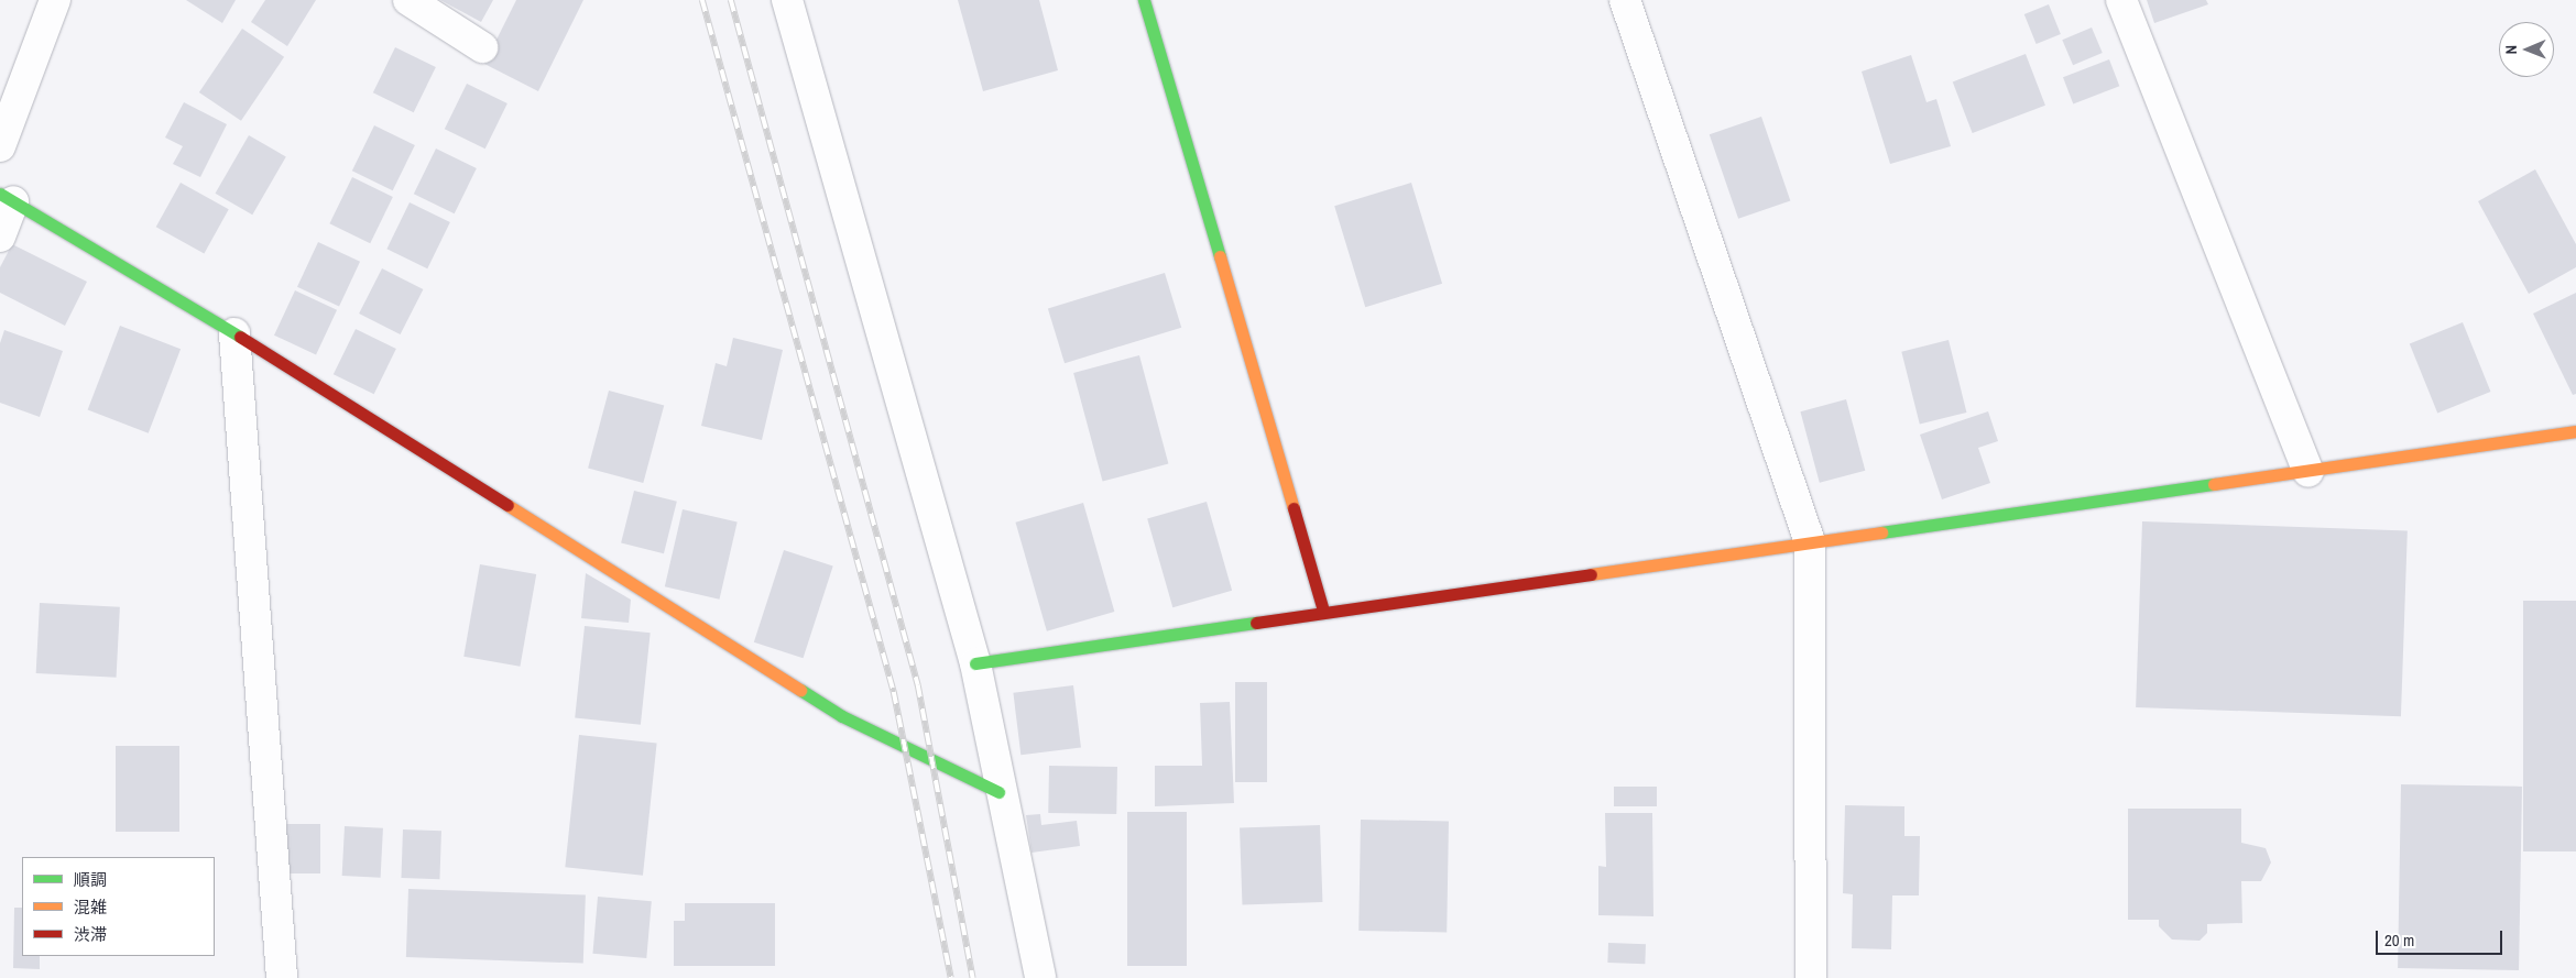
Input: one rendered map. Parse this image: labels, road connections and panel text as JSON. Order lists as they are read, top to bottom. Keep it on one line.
{"legend":["順調","混雑","渋滞"],"scale_bar":"20 m","north":"left"}
